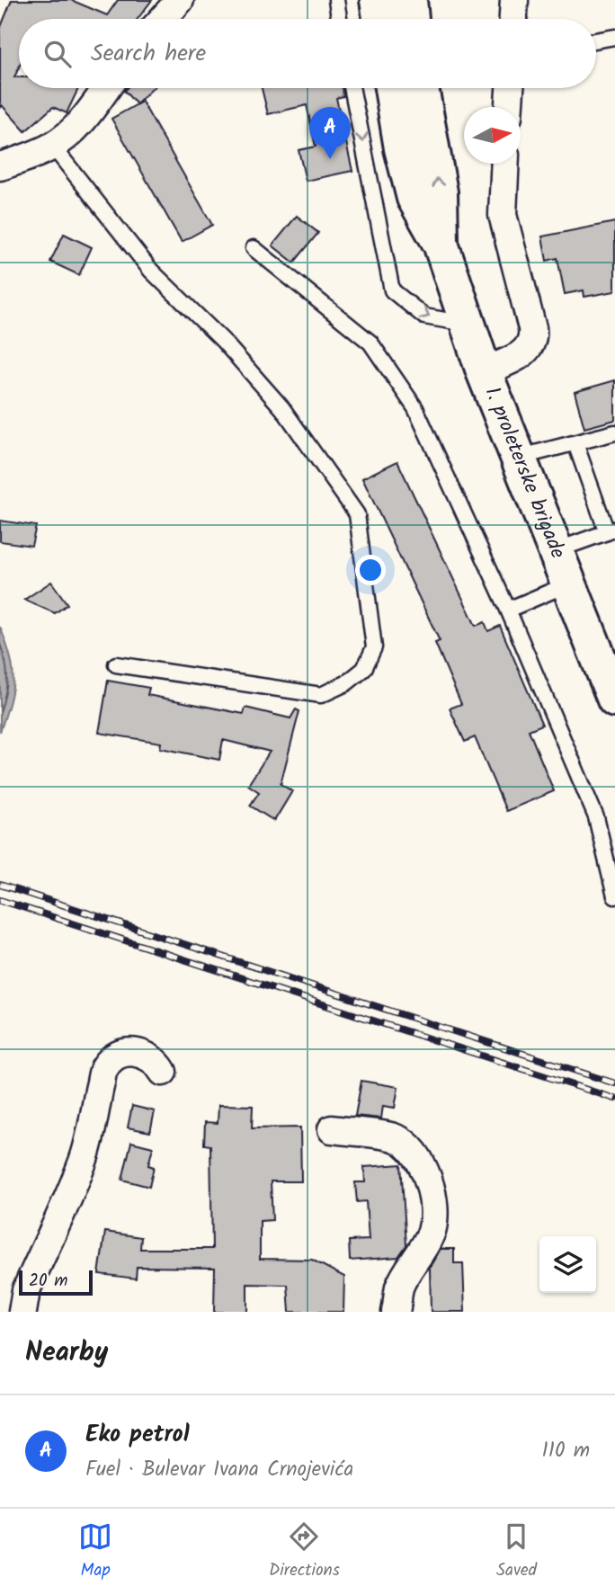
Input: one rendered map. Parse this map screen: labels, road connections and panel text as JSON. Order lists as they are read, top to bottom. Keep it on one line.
{"streets":{"main road":["1. proleterske brigade"]},"scale_bar":"20 m","north":"right","page":{"search":"Search here","pins":"A","scale":"20 m","heading":"Nearby","list":[{"mark":"A","name":"Eko petrol","note":"Fuel · Bulevar Ivana Crnojevića","value":"110 m"}],"nav":["Map","Directions","Saved"]}}
